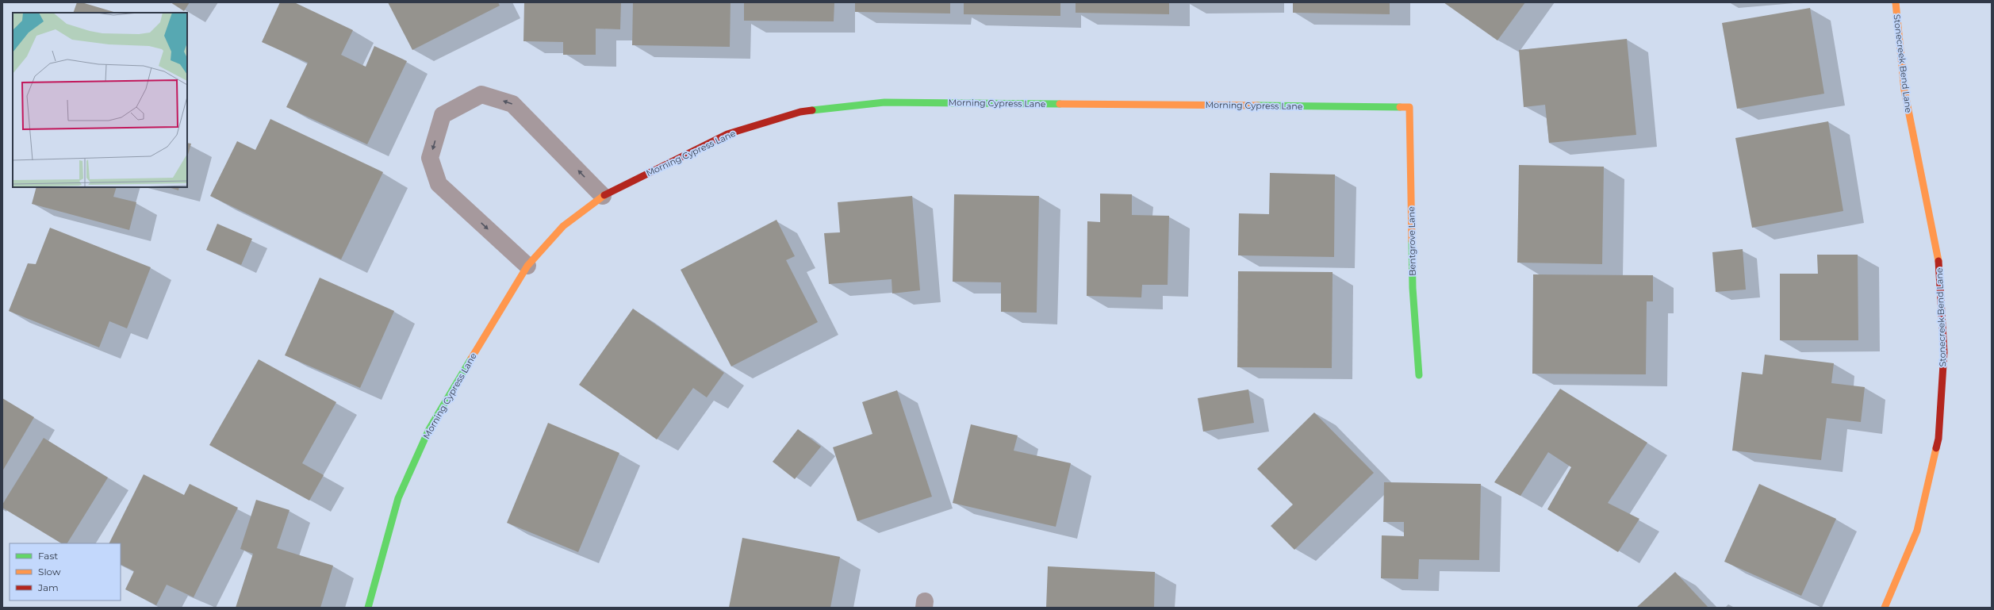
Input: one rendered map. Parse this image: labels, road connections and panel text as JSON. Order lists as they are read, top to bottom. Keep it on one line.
{"streets":{"street":["Stonecreek Bend Lane","Morning Cypress Lane","Bentgrove Lane"]},"crossings":[["Morning Cypress Lane","Bentgrove Lane"]],"legend":["Fast","Slow","Jam"]}
